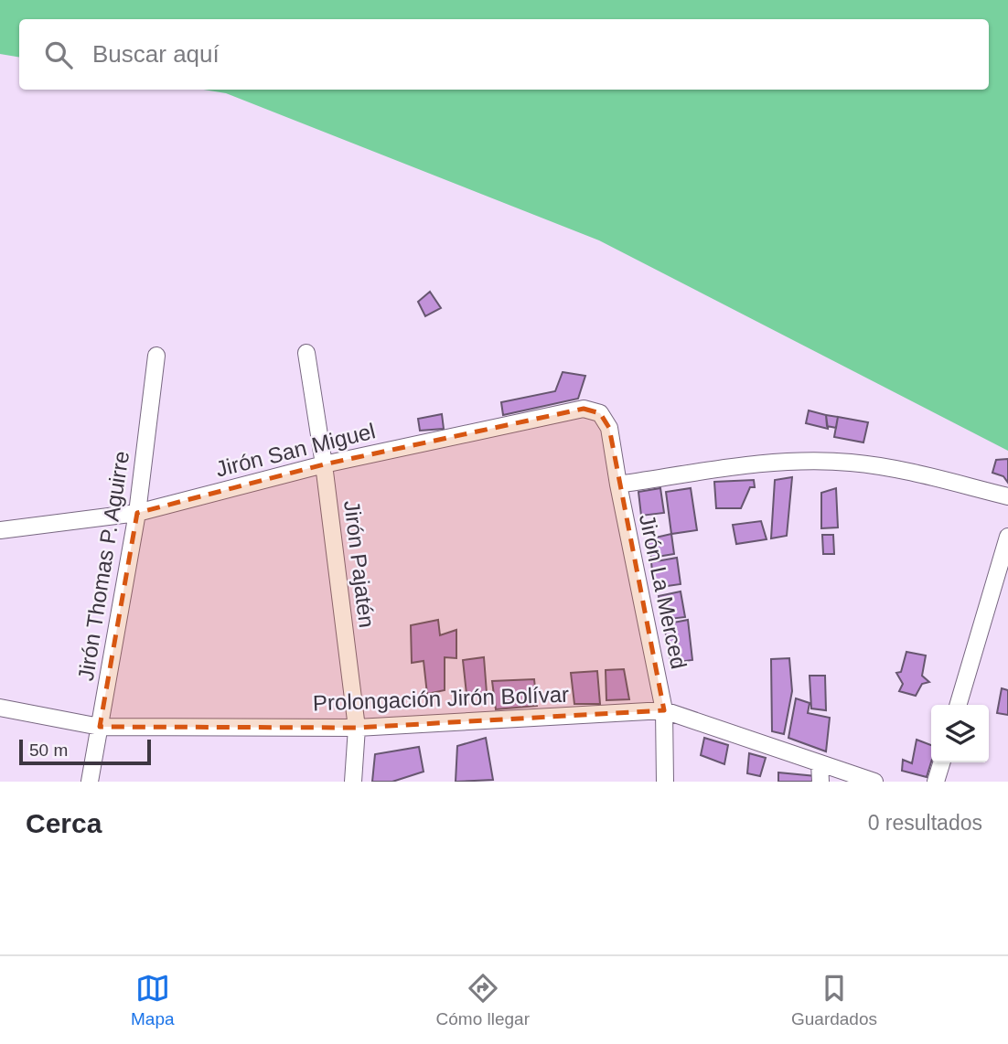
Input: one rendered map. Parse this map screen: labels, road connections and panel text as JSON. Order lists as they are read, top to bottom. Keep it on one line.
{"streets":{"street":["Jirón San Miguel","Jirón Pajatén","Jirón Thomas P. Aguirre","Jirón La Merced","Prolongación Jirón Bolívar"]},"crossings":[["Jirón San Miguel","Jirón Pajatén"],["Jirón San Miguel","Jirón Thomas P. Aguirre"],["Jirón San Miguel","Jirón La Merced"],["Jirón Pajatén","Prolongación Jirón Bolívar"],["Jirón Thomas P. Aguirre","Prolongación Jirón Bolívar"],["Jirón La Merced","Prolongación Jirón Bolívar"]],"scale_bar":"50 m","page":{"search":"Buscar aquí","scale":"50 m","heading":["Cerca","0 resultados"],"nav":["Mapa","Cómo llegar","Guardados"]}}
